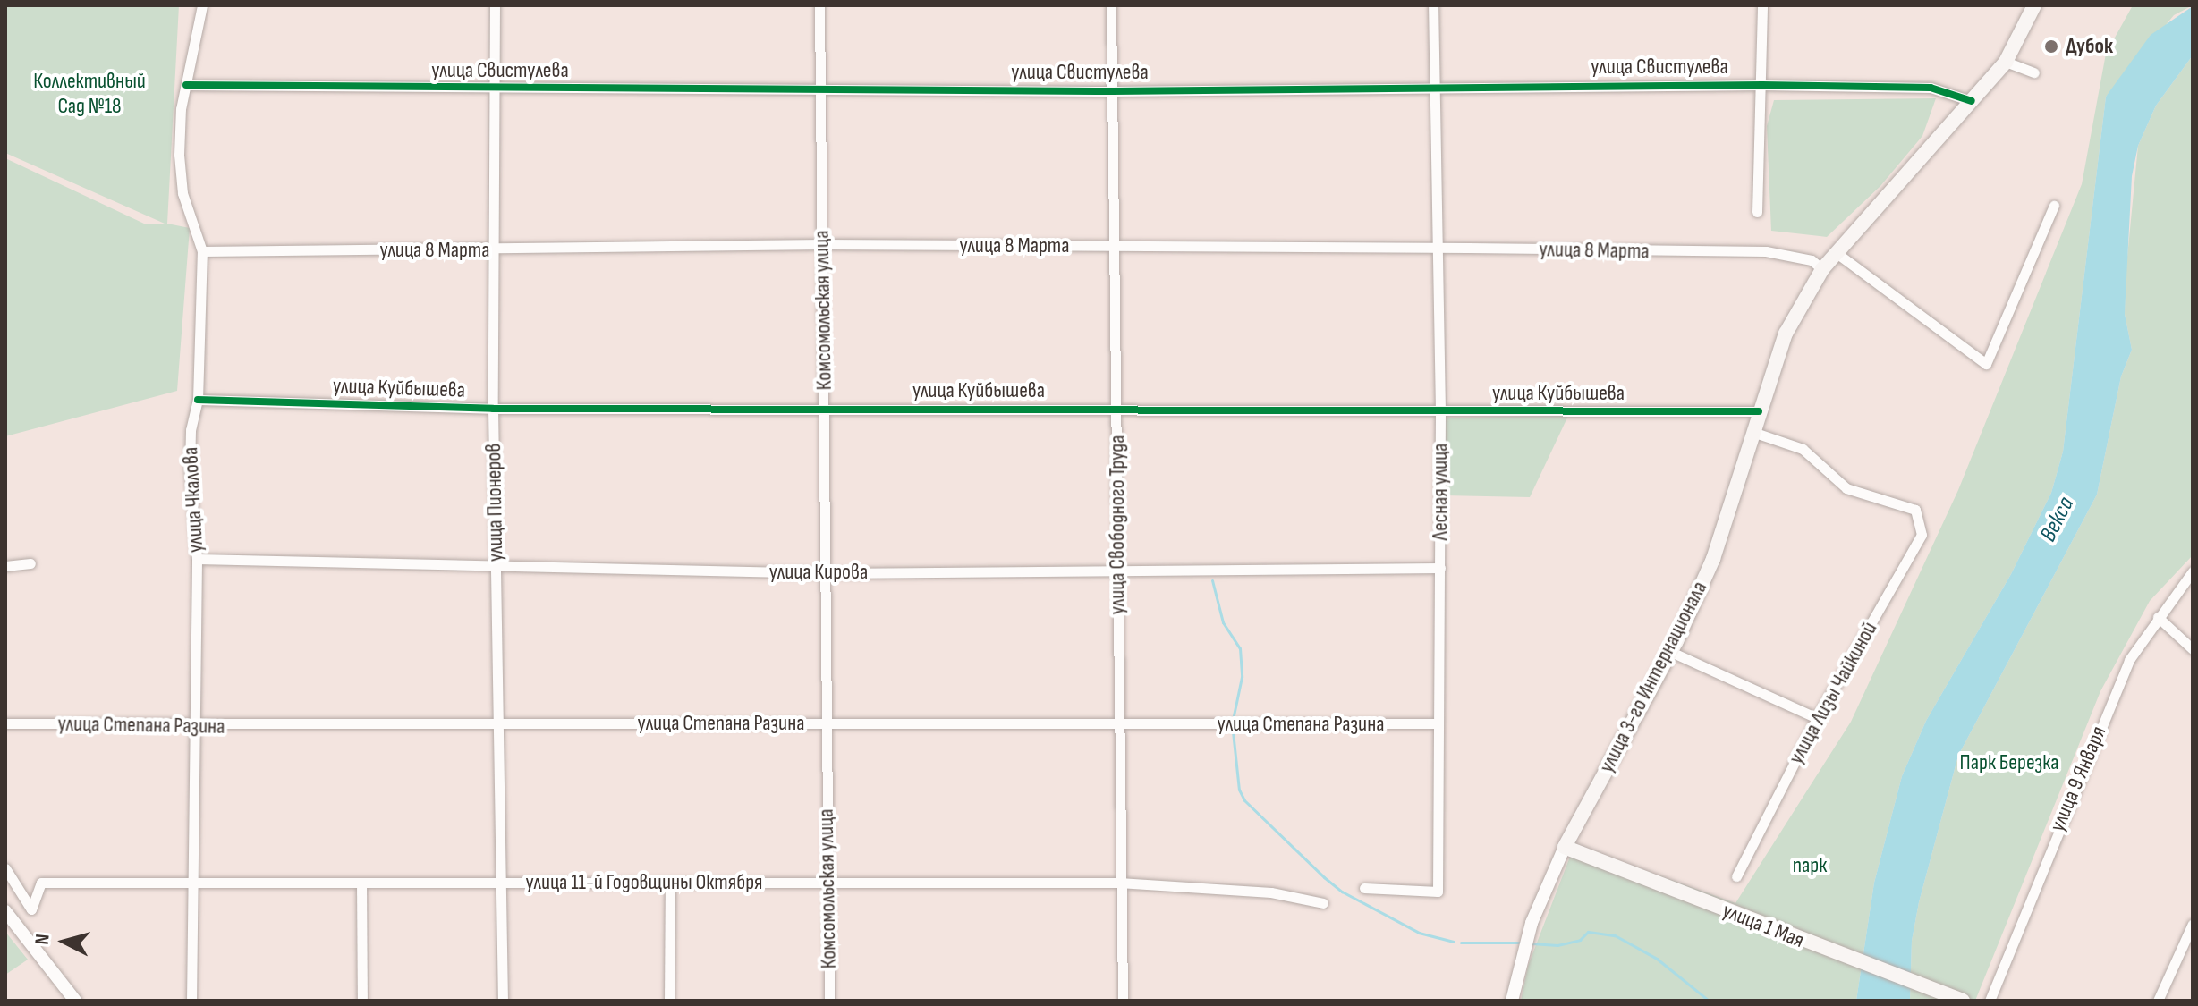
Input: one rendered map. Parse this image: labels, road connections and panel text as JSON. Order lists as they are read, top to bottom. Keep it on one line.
{"streets":{"main road":["улица 3-го Интернационала","улица 1 Мая"],"street":["улица Свистулева","улица 8 Марта","Комсомольская улица","улица Куйбышева","Лесная улица","улица Чкалова","улица Пионеров","улица Свободного Труда","улица Кирова","улица Лизы Чайкиной","улица Степана Разина","улица 9 Января","улица 11-й Годовщины Октября"]},"crossings":[["улица Свистулева","Комсомольская улица"],["улица Свистулева","Лесная улица"],["улица Свистулева","улица Чкалова"],["улица Свистулева","улица Пионеров"],["улица Свистулева","улица Свободного Труда"],["улица Свистулева","улица 3-го Интернационала"],["улица 8 Марта","Комсомольская улица"],["улица 8 Марта","Лесная улица"],["улица 8 Марта","улица Чкалова"],["улица 8 Марта","улица Пионеров"],["улица 8 Марта","улица Свободного Труда"],["улица 8 Марта","улица 3-го Интернационала"],["Комсомольская улица","улица Куйбышева"],["Комсомольская улица","улица Кирова"],["Комсомольская улица","улица Степана Разина"],["Комсомольская улица","улица 11-й Годовщины Октября"],["улица Куйбышева","Лесная улица"],["улица Куйбышева","улица Чкалова"],["улица Куйбышева","улица Пионеров"],["улица Куйбышева","улица Свободного Труда"],["улица Куйбышева","улица 3-го Интернационала"],["Лесная улица","улица Кирова"],["Лесная улица","улица Степана Разина"],["улица Чкалова","улица Кирова"],["улица Чкалова","улица Степана Разина"],["улица Чкалова","улица 11-й Годовщины Октября"],["улица Пионеров","улица Кирова"],["улица Пионеров","улица Степана Разина"],["улица Пионеров","улица 11-й Годовщины Октября"],["улица Свободного Труда","улица Кирова"],["улица Свободного Труда","улица Степана Разина"],["улица Свободного Труда","улица 11-й Годовщины Октября"],["улица 3-го Интернационала","улица Лизы Чайкиной"],["улица 3-го Интернационала","улица 1 Мая"]],"water":["Векса"],"parks":["Коллективный Сад №18","Парк Березка","парк"],"places":["Дубок"],"north":"left"}
